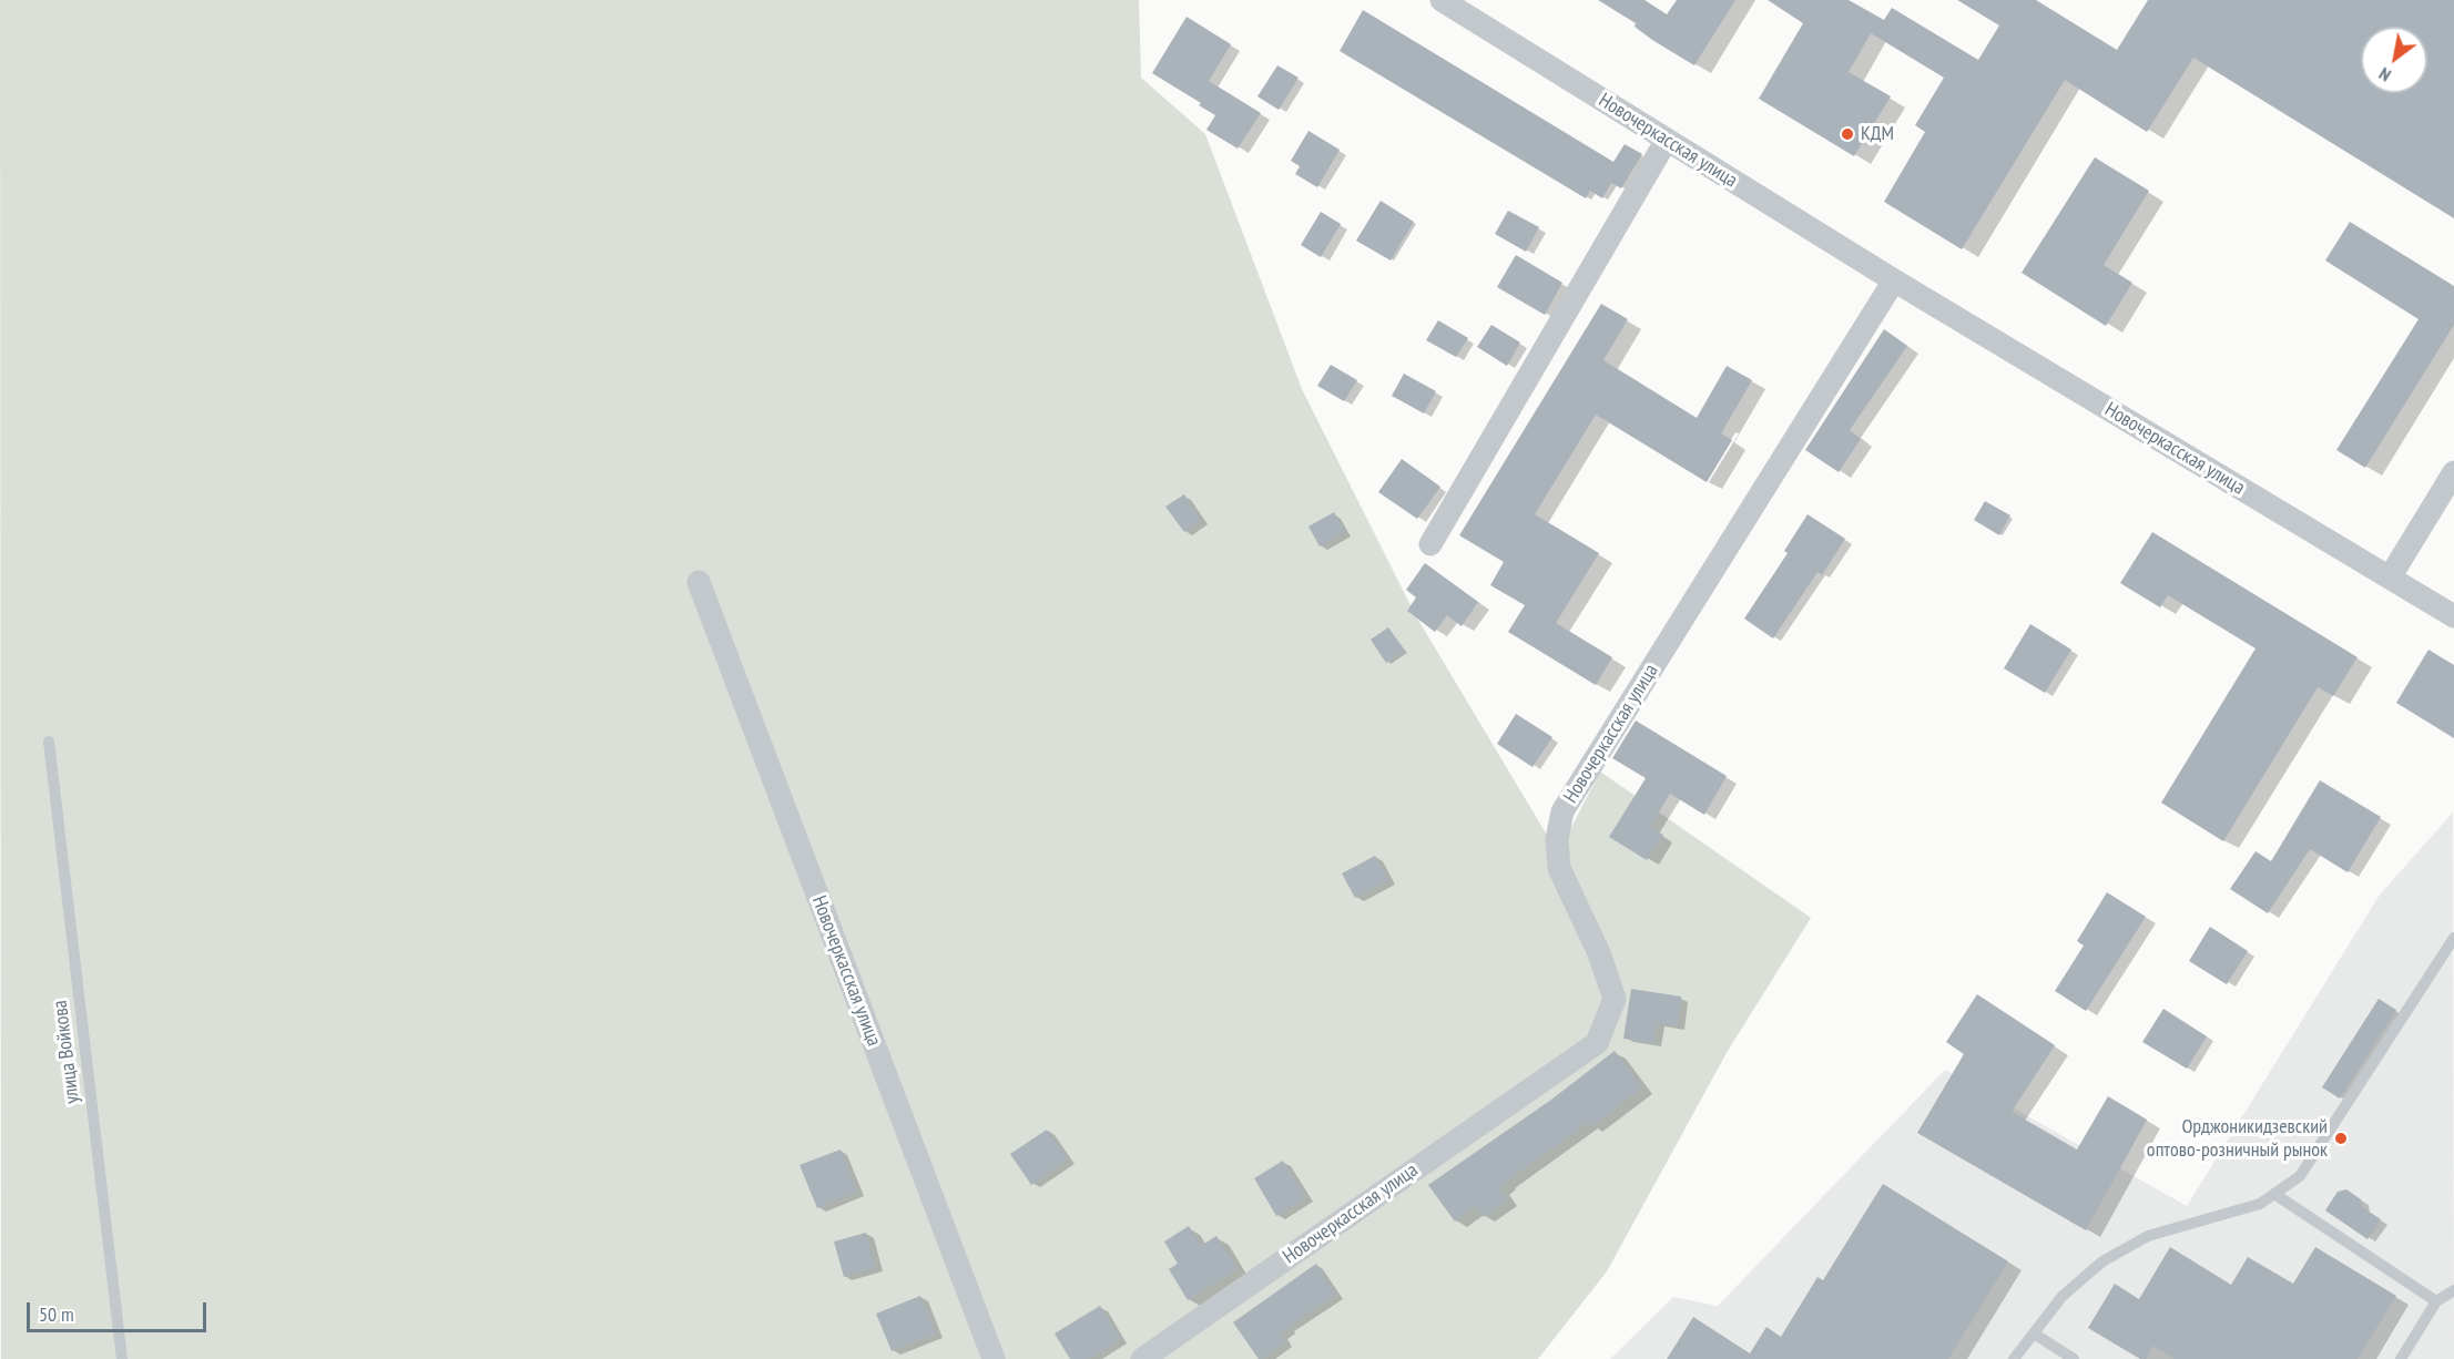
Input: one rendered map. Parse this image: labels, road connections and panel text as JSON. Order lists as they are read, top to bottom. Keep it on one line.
{"streets":{"street":["Новочеркасская улица"],"lane":["улица Войкова"]},"places":["КДМ","Орджоникидзевский оптово-розничный рынок"],"scale_bar":"50 m","north":"bottom left"}
